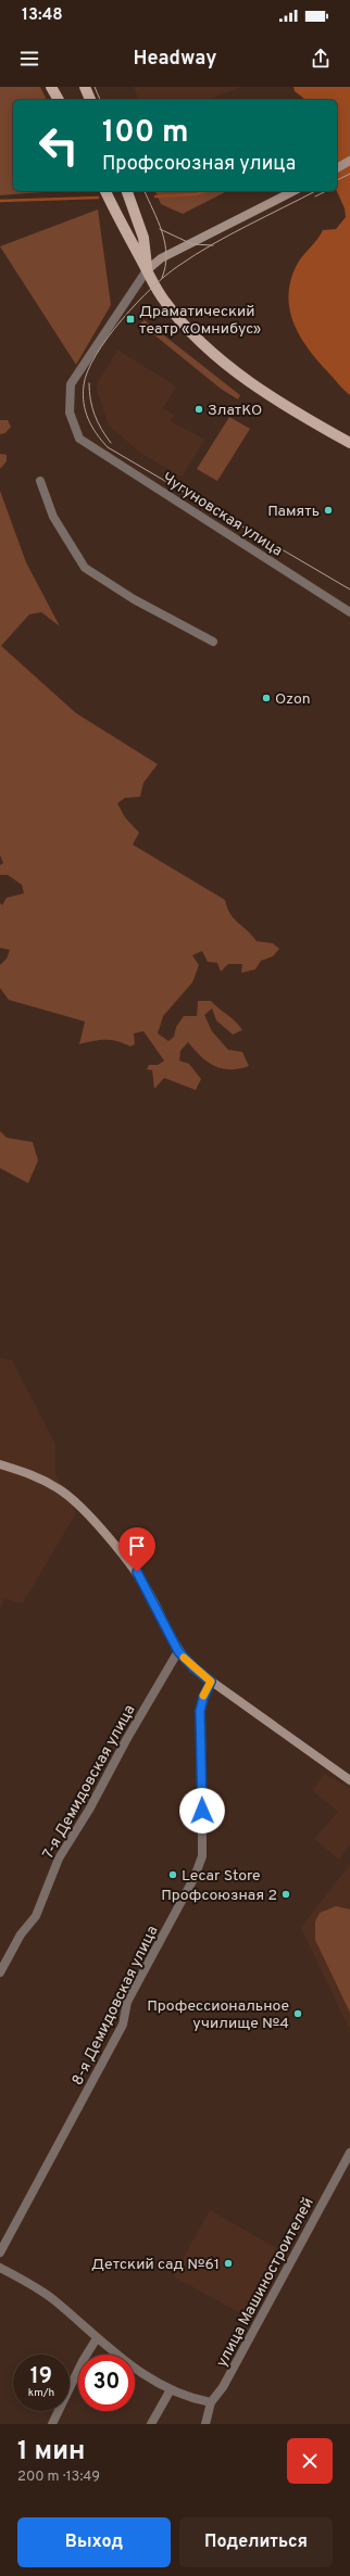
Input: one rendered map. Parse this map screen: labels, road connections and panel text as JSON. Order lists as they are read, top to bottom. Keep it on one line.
{"streets":{"street":["Чугуновская улица","7-я Демидовская улица","8-я Демидовская улица","улица Машиностроителей"]},"places":{"transit":["Драматический театр «Омнибус»"],"other":["ЗлатКО","Память","Ozon","Lecar Store","Профсоюзная 2","Профессиональное училище №4","Детский сад №61"]},"page":{"status":"13:48","header":"Headway","turn":["100 m","Профсоюзная улица"],"speed":"19 km/h","limit":"30","heading":["1 мин","200 m · 13:49"],"buttons":["Выход","Поделиться"]}}
